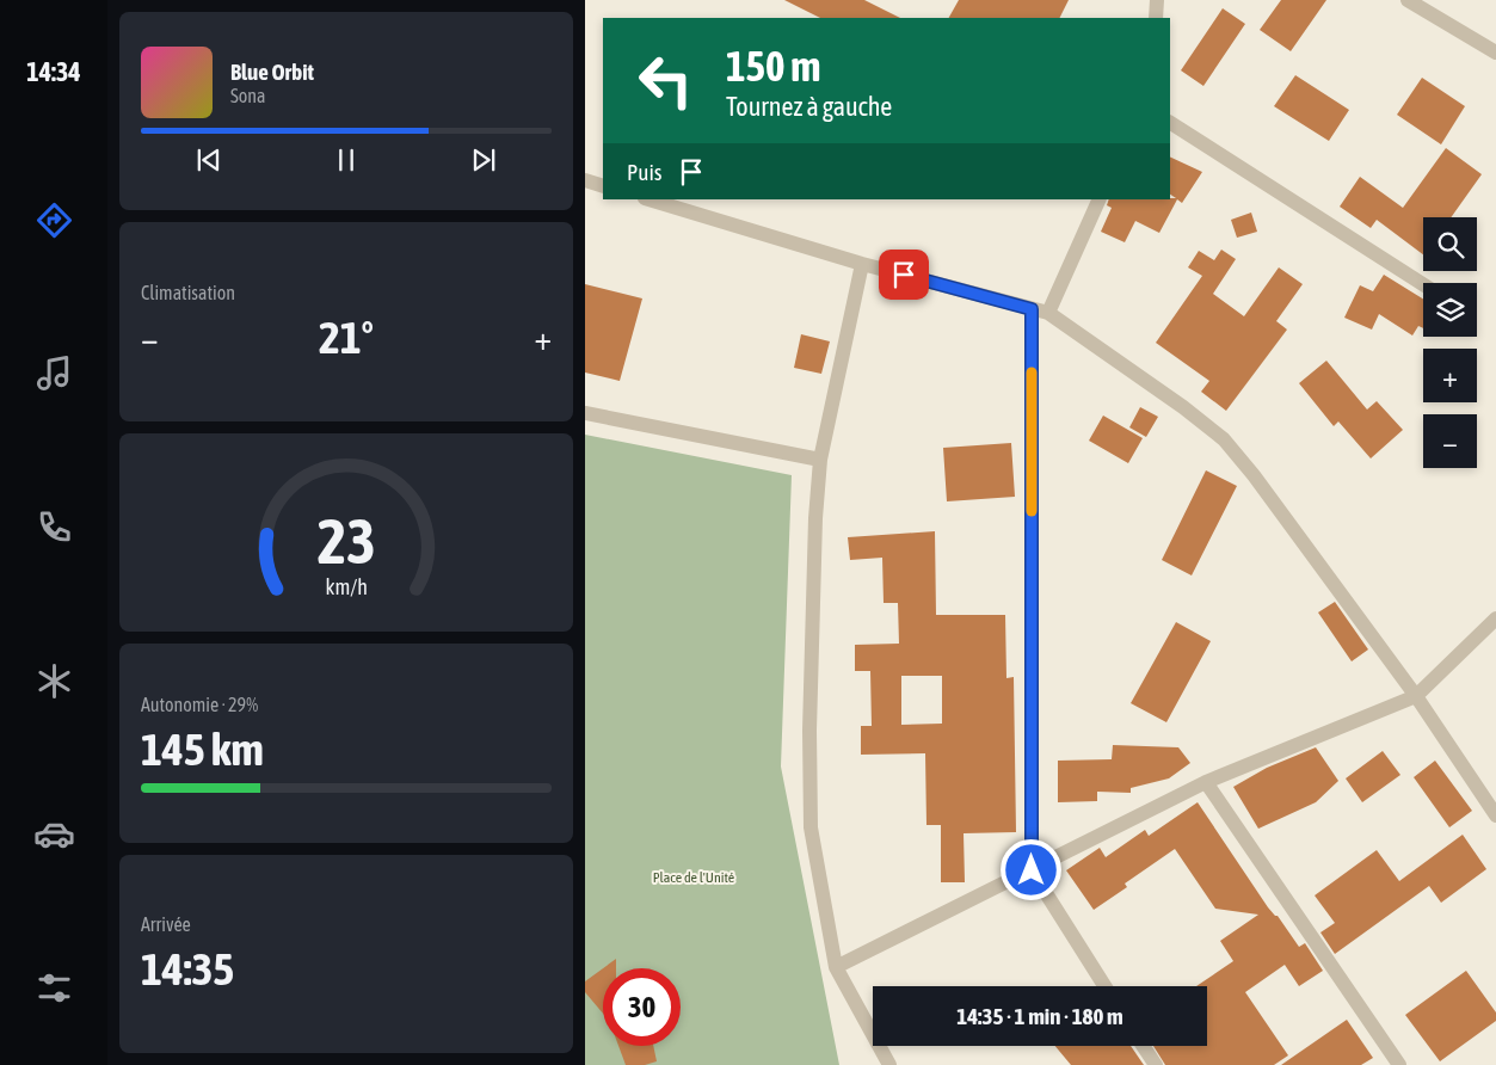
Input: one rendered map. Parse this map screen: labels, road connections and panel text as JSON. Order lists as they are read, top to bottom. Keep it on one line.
{"parks":["Place de l'Unité"],"page":{"tabs":"14:34","turn":["150 m","Tournez à gauche"],"song":["Blue Orbit","Sona"],"then":"Puis","map_buttons":["+","−"],"tile":["Climatisation",["Autonomie · 29%","145 km"],["Arrivée","14:35"]],"heat":["−","21°","+"],"limit":"30","trip":"14:35 · 1 min · 180 m","gauge":["23","km/h"]}}
